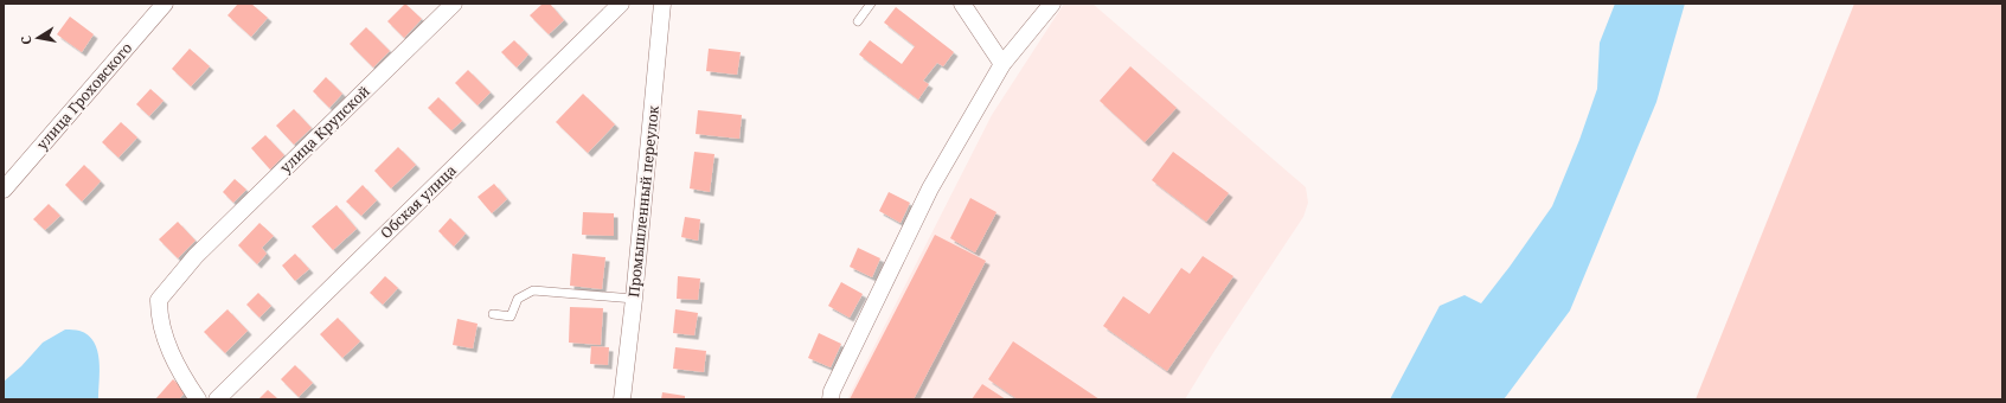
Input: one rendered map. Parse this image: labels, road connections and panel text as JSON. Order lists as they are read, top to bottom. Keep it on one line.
{"streets":{"street":["улица Гроховского","улица Крупской","Обская улица","Промышленный переулок"]},"north":"left"}
